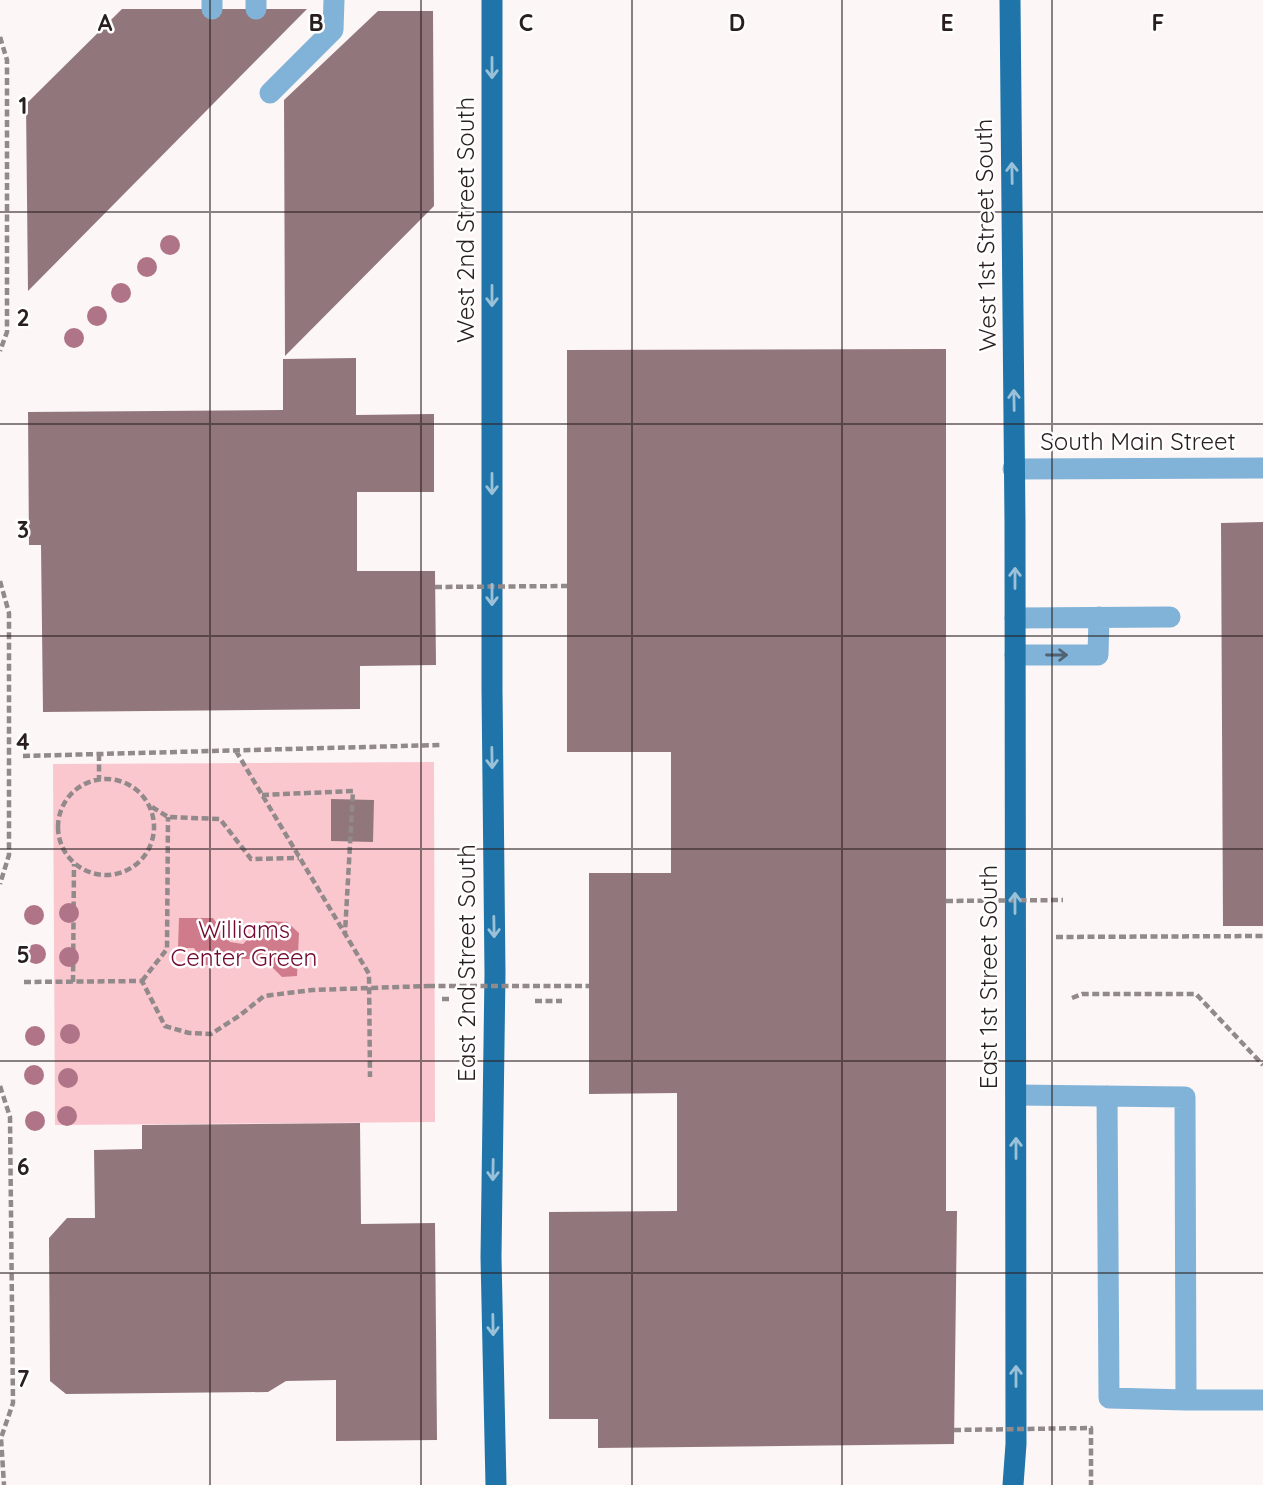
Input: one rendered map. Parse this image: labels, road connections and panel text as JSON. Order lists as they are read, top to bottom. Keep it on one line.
{"streets":{"main road":["West 2nd Street South","West 1st Street South","East 2nd Street South","East 1st Street South"],"street":["South Main Street"]},"crossings":[["West 2nd Street South","East 2nd Street South"],["West 1st Street South","South Main Street"],["West 1st Street South","East 1st Street South"],["South Main Street","East 1st Street South"]],"one_way":["West 2nd Street South","West 1st Street South","East 2nd Street South","East 1st Street South"],"parks":["Williams Center Green"],"grid":{"columns":["A","B","C","D","E","F"],"rows":["1","2","3","4","5","6","7"]}}
